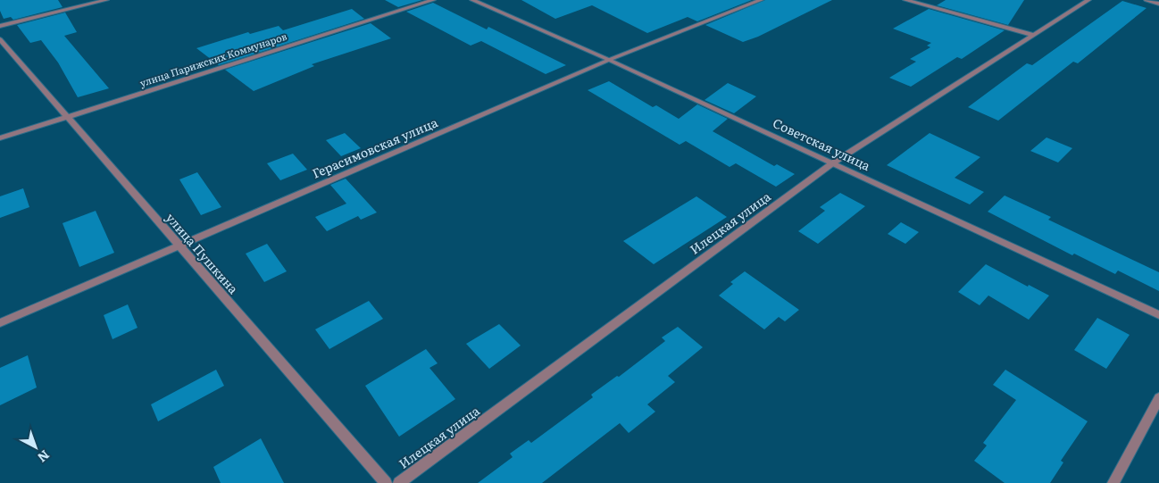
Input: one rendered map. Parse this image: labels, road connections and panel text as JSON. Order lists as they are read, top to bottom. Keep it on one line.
{"streets":{"street":["улица Парижских Коммунаров","Советская улица","Герасимовская улица","Илецкая улица","улица Пушкина"]},"crossings":[["улица Парижских Коммунаров","улица Пушкина"],["Советская улица","Герасимовская улица"],["Советская улица","Илецкая улица"],["Герасимовская улица","улица Пушкина"]],"north":"bottom right"}
